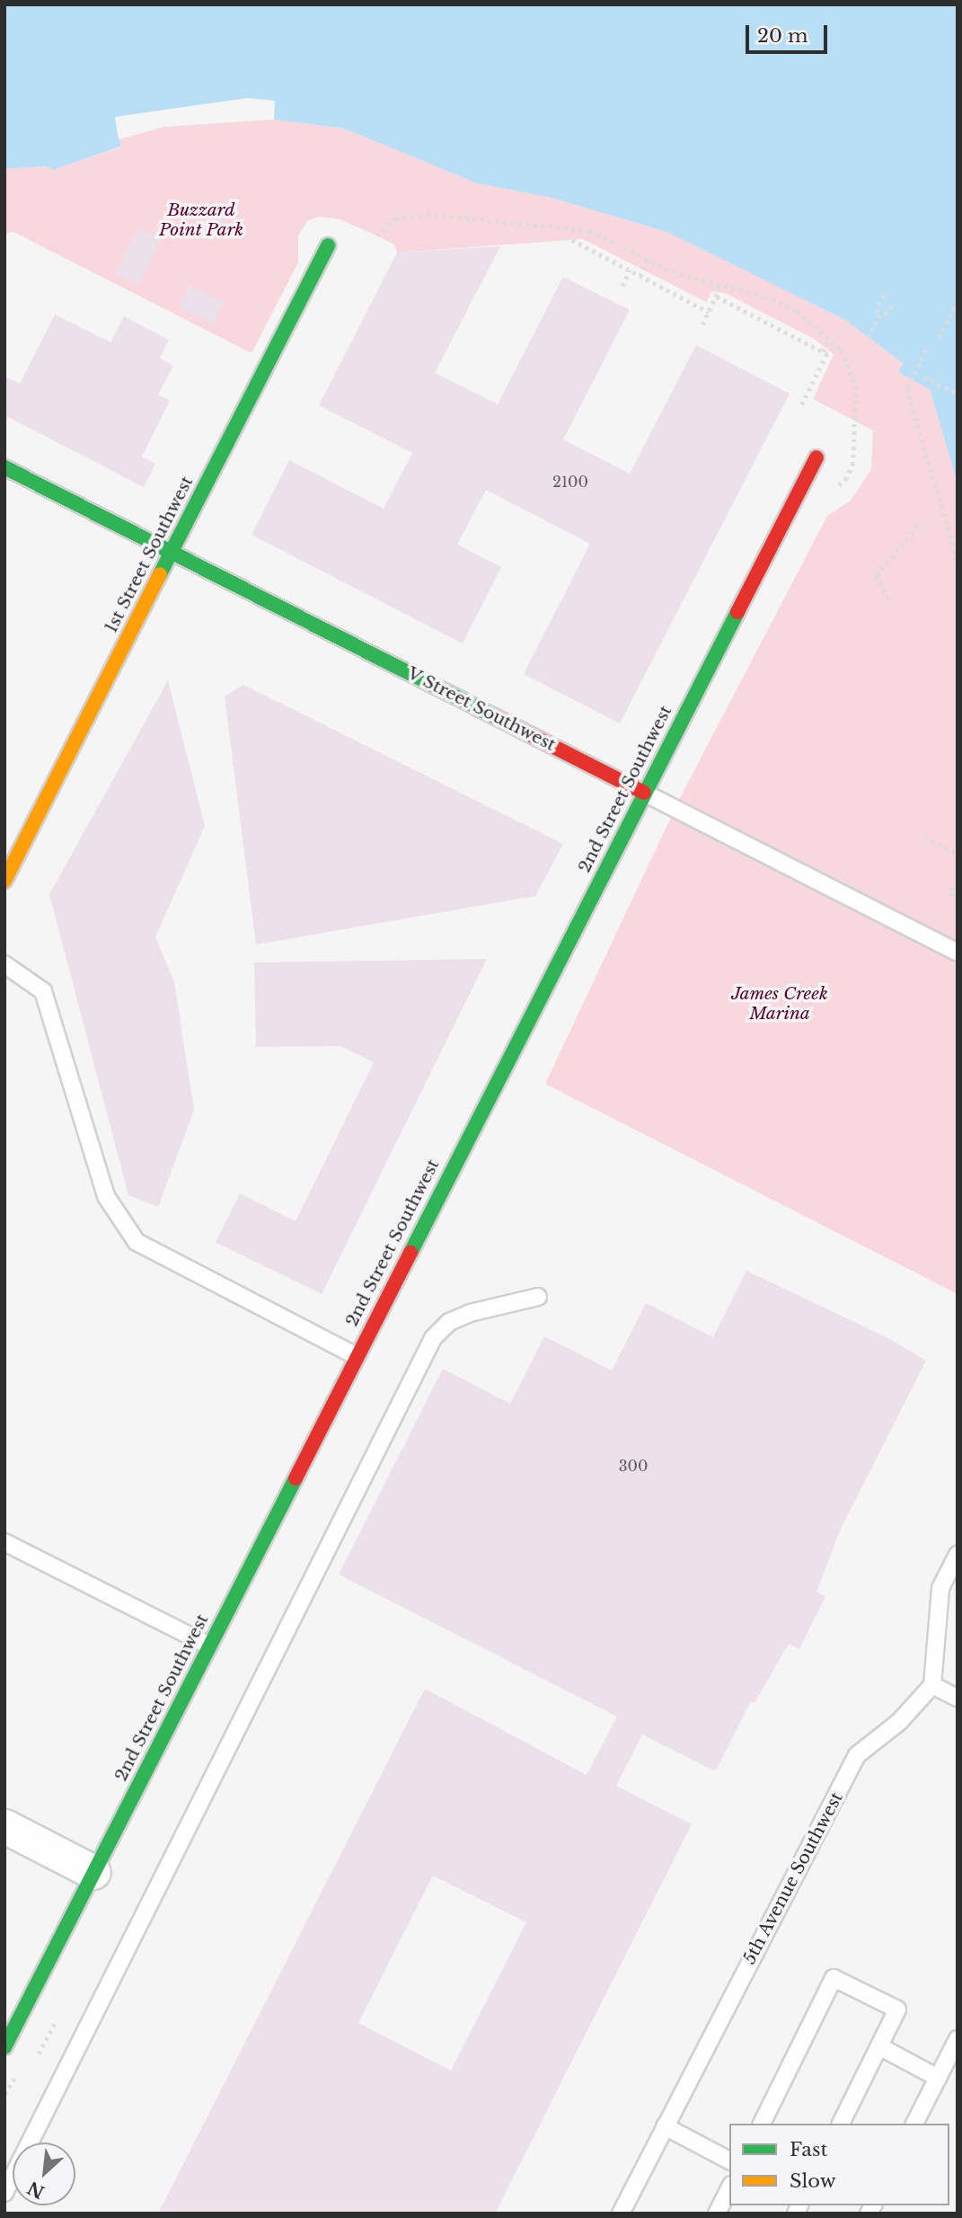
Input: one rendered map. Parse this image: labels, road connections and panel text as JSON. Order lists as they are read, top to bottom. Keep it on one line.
{"streets":{"street":["1st Street Southwest","V Street Southwest","2nd Street Southwest"],"lane":["5th Avenue Southwest"]},"crossings":[["1st Street Southwest","V Street Southwest"],["V Street Southwest","2nd Street Southwest"]],"parks":["Buzzard Point Park","James Creek Marina"],"house_numbers":["2100","300"],"legend":["Fast","Slow"],"scale_bar":"20 m","north":"bottom left"}
